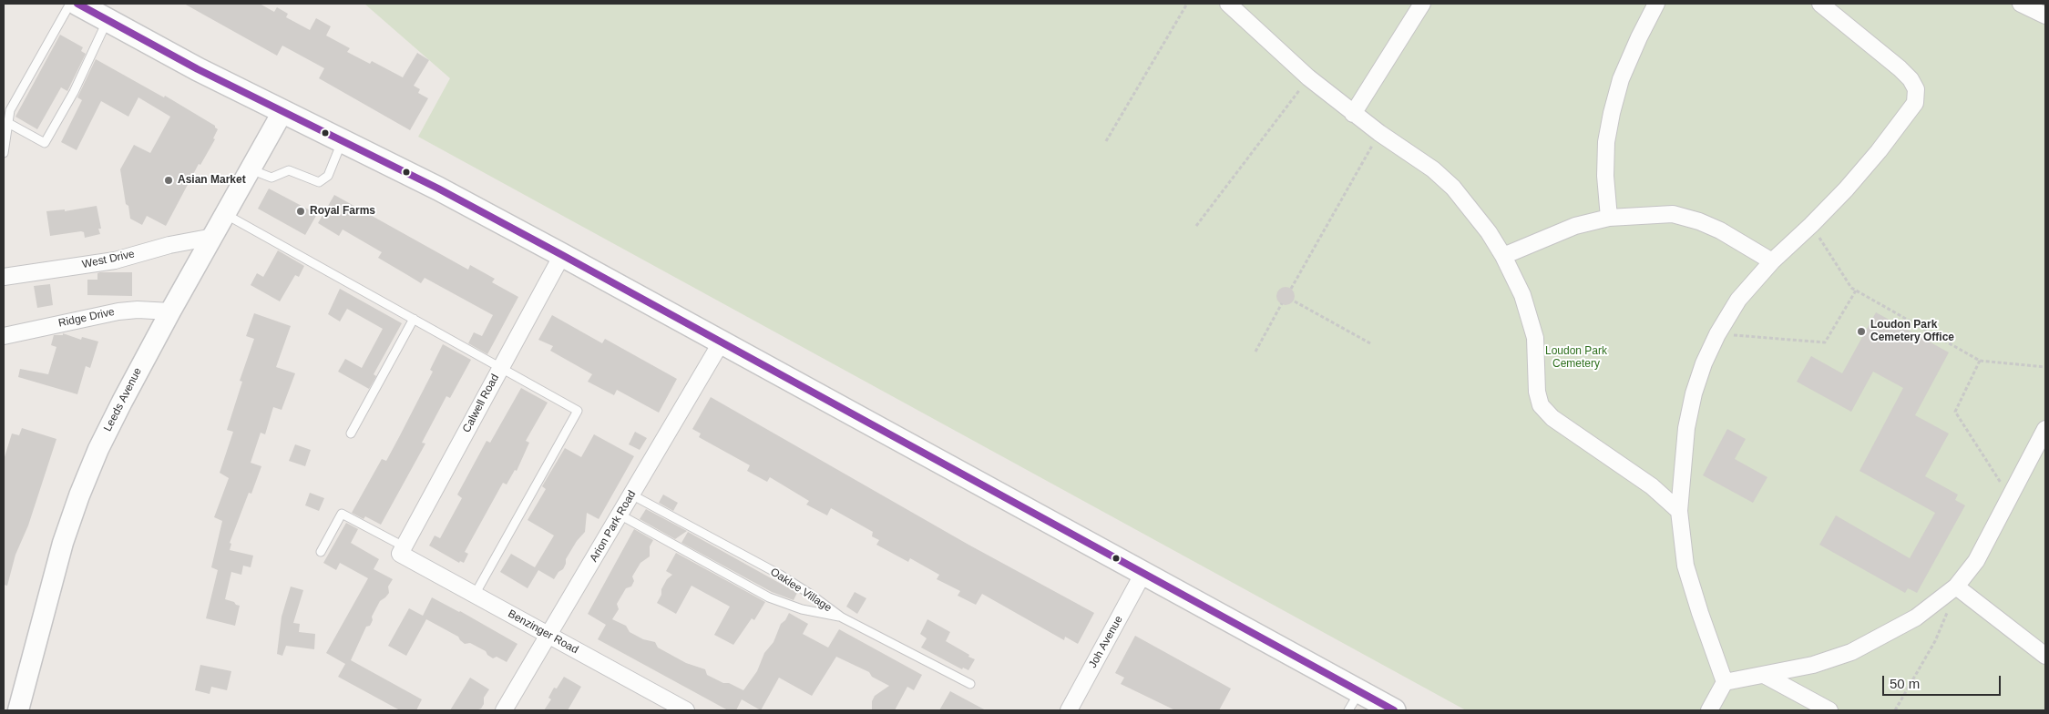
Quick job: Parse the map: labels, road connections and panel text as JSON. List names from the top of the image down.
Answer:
{
  "streets": {
    "street": [
      "West Drive",
      "Ridge Drive",
      "Leeds Avenue",
      "Calwell Road",
      "Arion Park Road",
      "Benzinger Road",
      "Joh Avenue"
    ],
    "lane": ["Oaklee Village"]
  },
  "crossings": [
    ["West Drive", "Leeds Avenue"],
    ["Ridge Drive", "Leeds Avenue"],
    ["Calwell Road", "Benzinger Road"],
    ["Arion Park Road", "Oaklee Village"],
    ["Arion Park Road", "Benzinger Road"]
  ],
  "parks": ["Loudon Park Cemetery"],
  "places": ["Asian Market", "Royal Farms", "Loudon Park Cemetery Office"],
  "scale_bar": "50 m"
}
